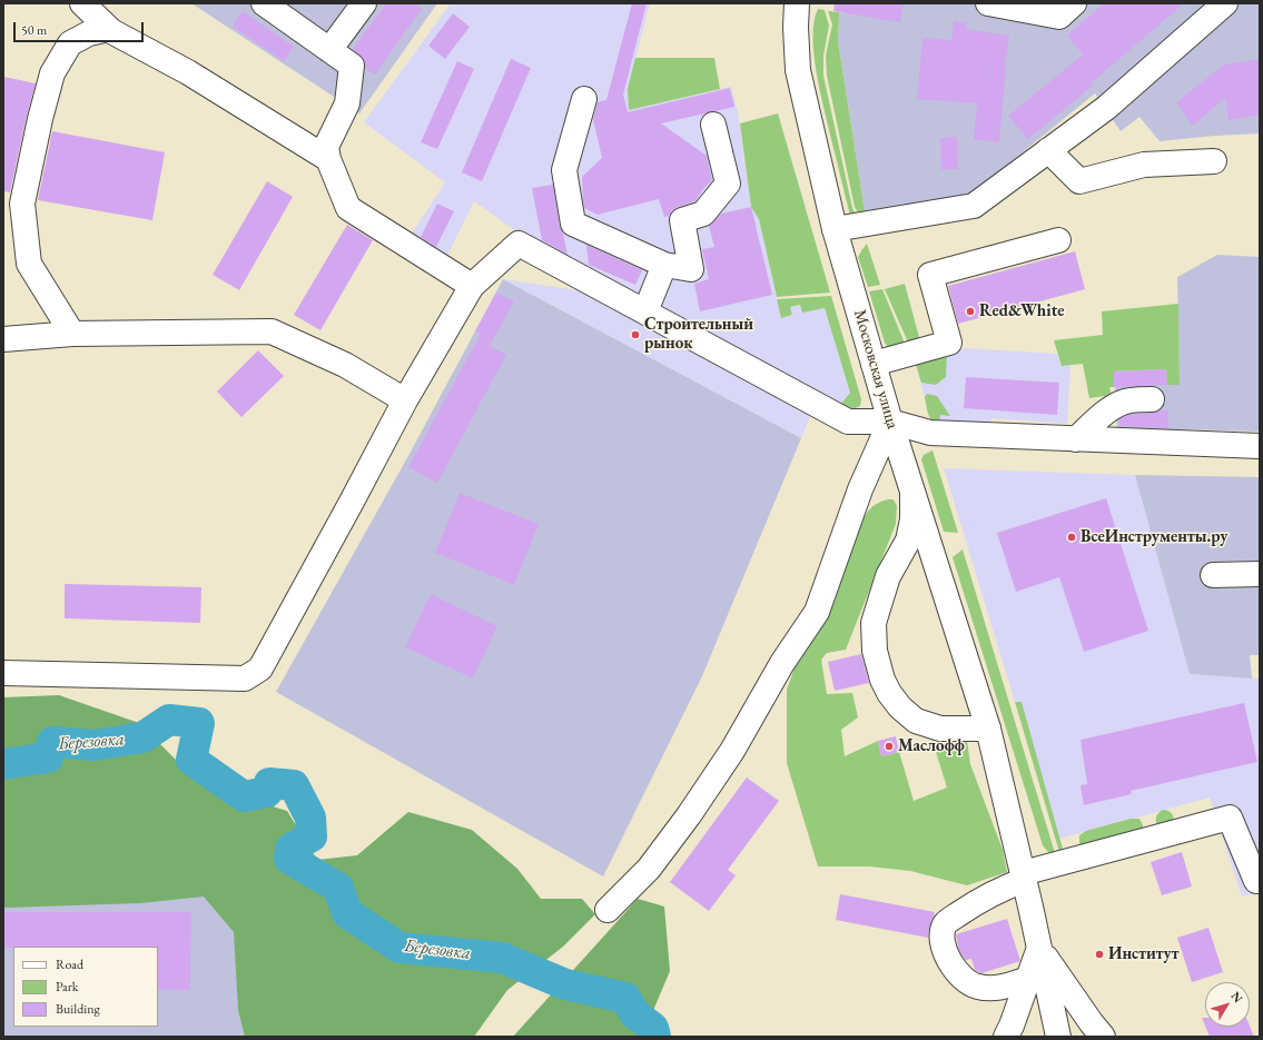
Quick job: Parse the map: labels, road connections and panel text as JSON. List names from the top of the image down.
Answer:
{
  "streets": {
    "street": ["Московская улица"]
  },
  "water": ["Березовка"],
  "places": [
    "Red&White",
    "Строительный рынок",
    "ВсеИнструменты.ру",
    "Маслофф",
    "Институт"
  ],
  "legend": ["Road", "Park", "Building"],
  "scale_bar": "50 m",
  "north": "top right"
}
